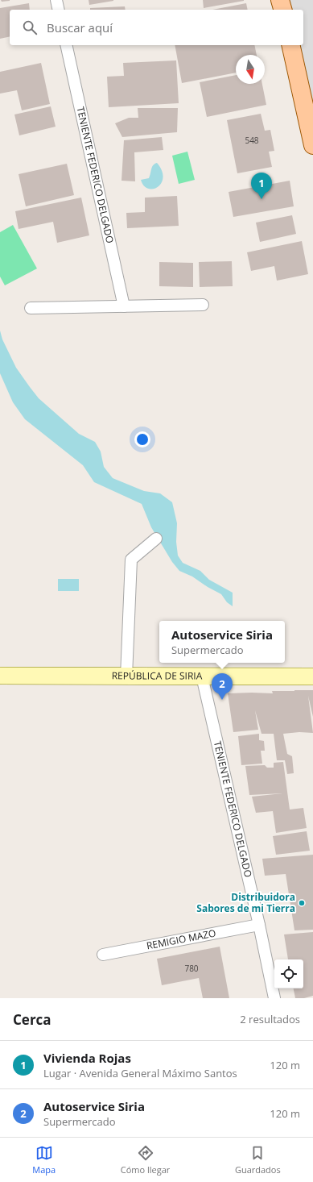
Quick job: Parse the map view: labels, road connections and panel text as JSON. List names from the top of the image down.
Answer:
{
  "streets": {
    "street": ["TENIENTE FEDERICO DELGADO", "REPÚBLICA DE SIRIA", "REMIGIO MAZO"]
  },
  "crossings": [
    ["TENIENTE FEDERICO DELGADO", "REPÚBLICA DE SIRIA"],
    ["TENIENTE FEDERICO DELGADO", "REMIGIO MAZO"]
  ],
  "places": ["Distribuidora Sabores de mi Tierra"],
  "house_numbers": ["548", "780"],
  "north": "bottom",
  "page": {
    "search": "Buscar aquí",
    "pins": ["1", "2"],
    "popup": ["Autoservice Siria", "Supermercado"],
    "heading": ["Cerca", "2 resultados"],
    "list": [
      {
        "mark": "1",
        "name": "Vivienda Rojas",
        "note": "Lugar · Avenida General Máximo Santos",
        "value": "120 m"
      },
      {
        "mark": "2",
        "name": "Autoservice Siria",
        "note": "Supermercado",
        "value": "120 m"
      }
    ],
    "nav": ["Mapa", "Cómo llegar", "Guardados"]
  }
}
